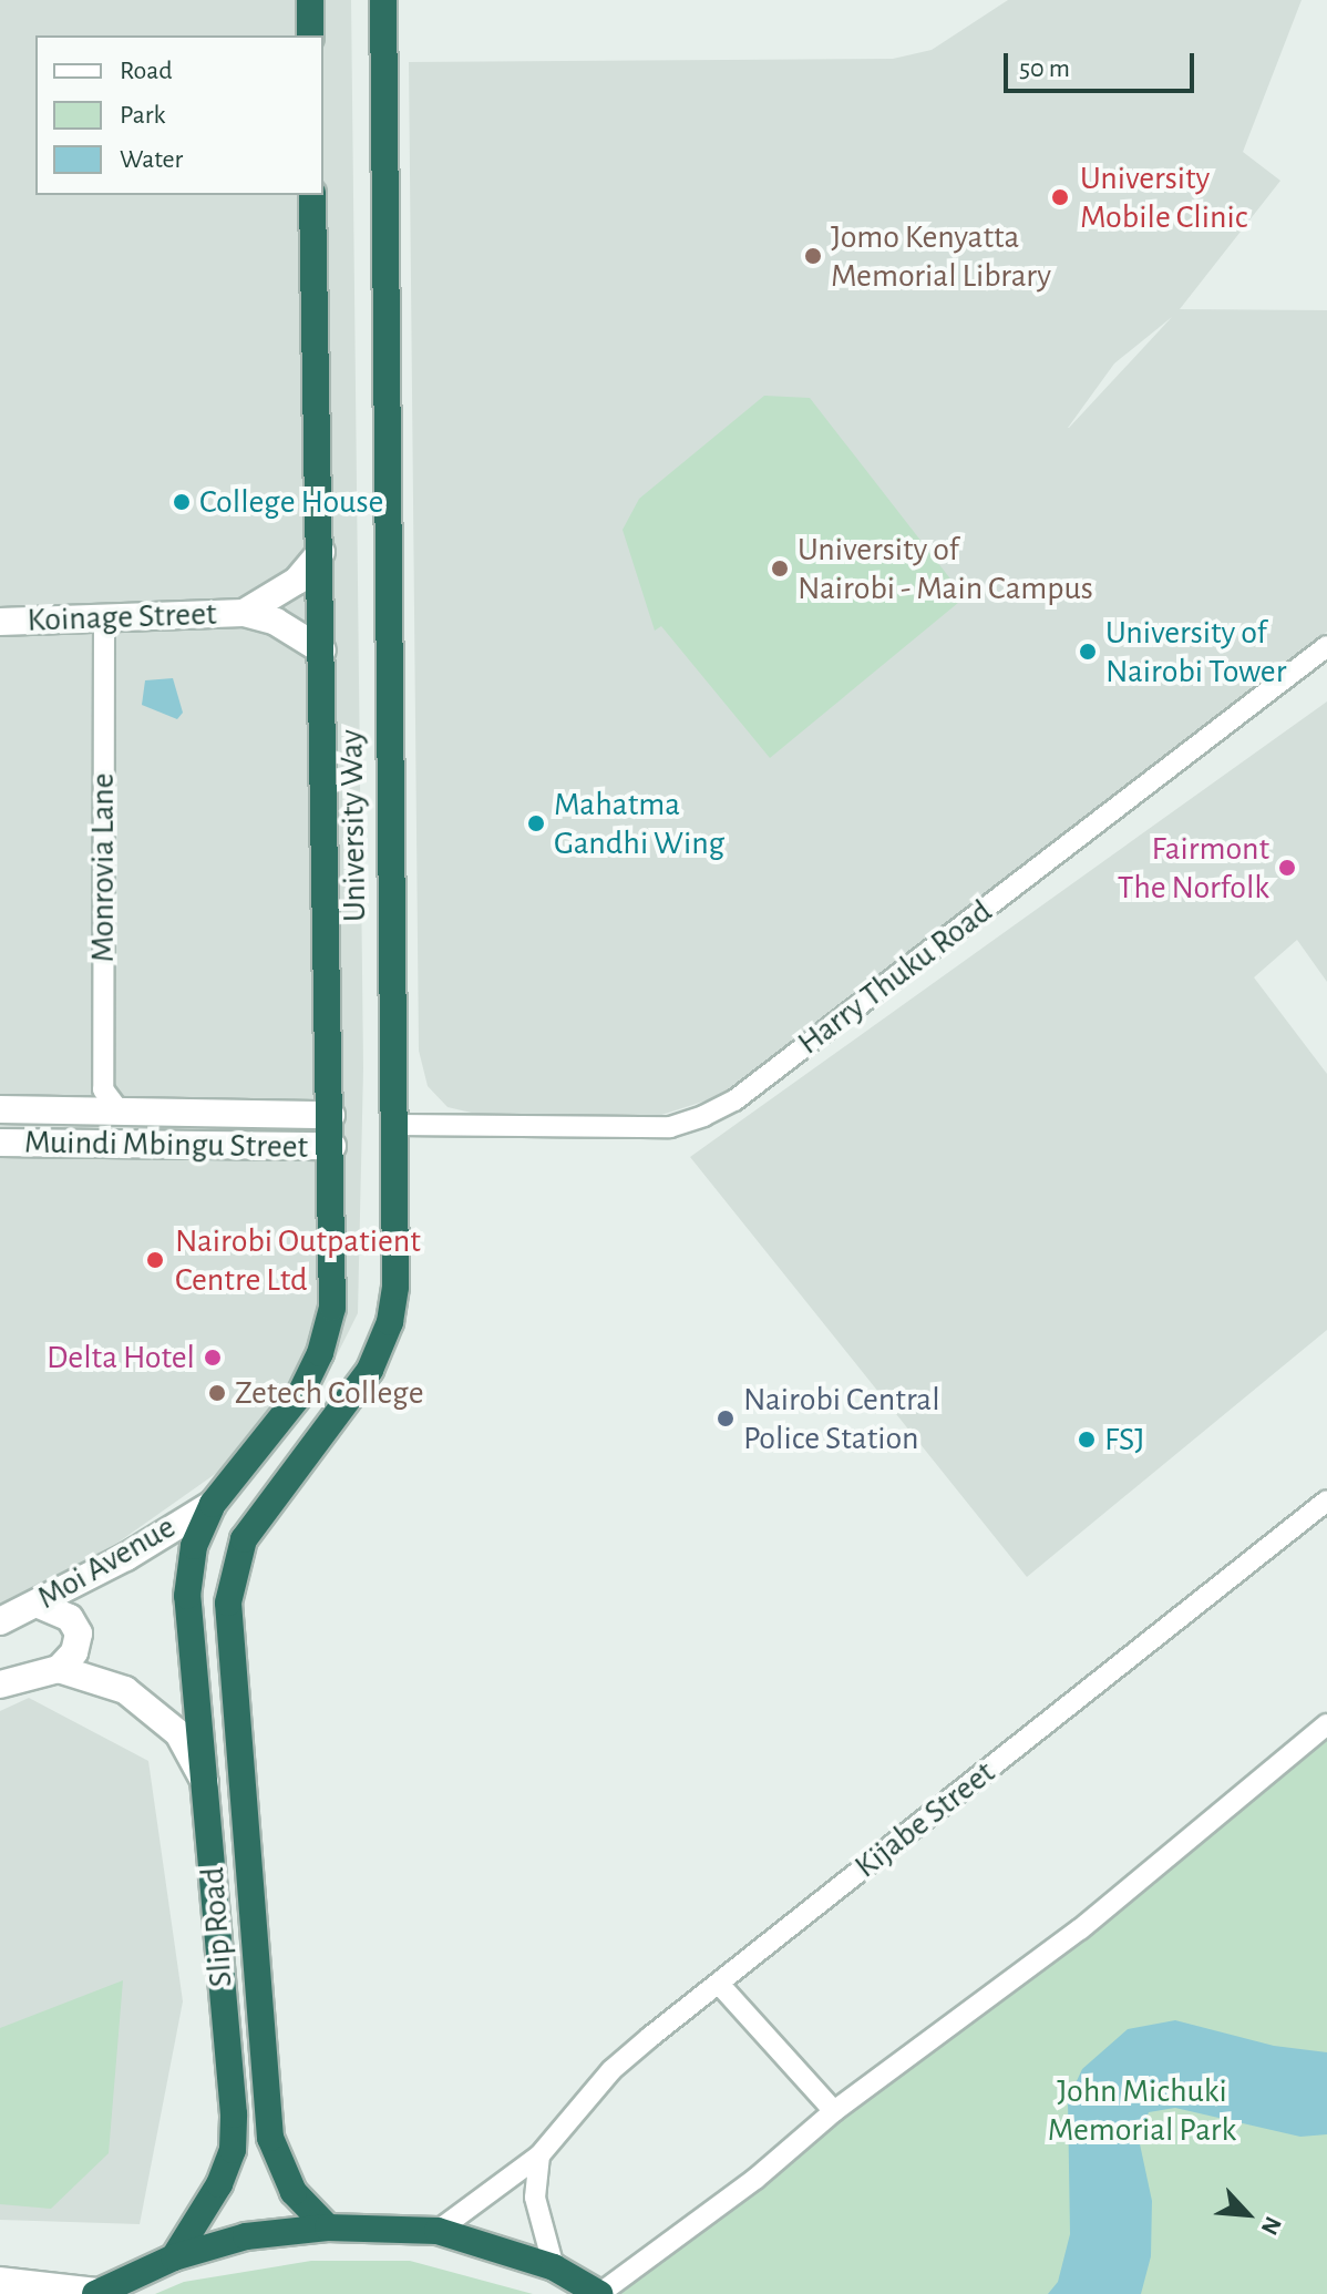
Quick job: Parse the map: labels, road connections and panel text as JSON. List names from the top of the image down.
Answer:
{
  "streets": {
    "highway": ["University Way", "Slip Road"],
    "street": [
      "Koinage Street",
      "Monrovia Lane",
      "Harry Thuku Road",
      "Muindi Mbingu Street",
      "Moi Avenue",
      "Kijabe Street"
    ]
  },
  "crossings": [
    ["Koinage Street", "University Way"],
    ["Koinage Street", "Monrovia Lane"],
    ["University Way", "Harry Thuku Road"],
    ["University Way", "Muindi Mbingu Street"],
    ["University Way", "Moi Avenue"],
    ["University Way", "Slip Road"],
    ["Monrovia Lane", "Muindi Mbingu Street"],
    ["Moi Avenue", "Slip Road"]
  ],
  "parks": ["John Michuki Memorial Park"],
  "places": [
    "University Mobile Clinic",
    "Jomo Kenyatta Memorial Library",
    "College House",
    "University of Nairobi - Main Campus",
    "University of Nairobi Tower",
    "Mahatma Gandhi Wing",
    "Fairmont The Norfolk",
    "Nairobi Outpatient Centre Ltd",
    "Delta Hotel",
    "Zetech College",
    "Nairobi Central Police Station",
    "FSJ"
  ],
  "legend": ["Road", "Park", "Water"],
  "scale_bar": "50 m",
  "north": "bottom right"
}
